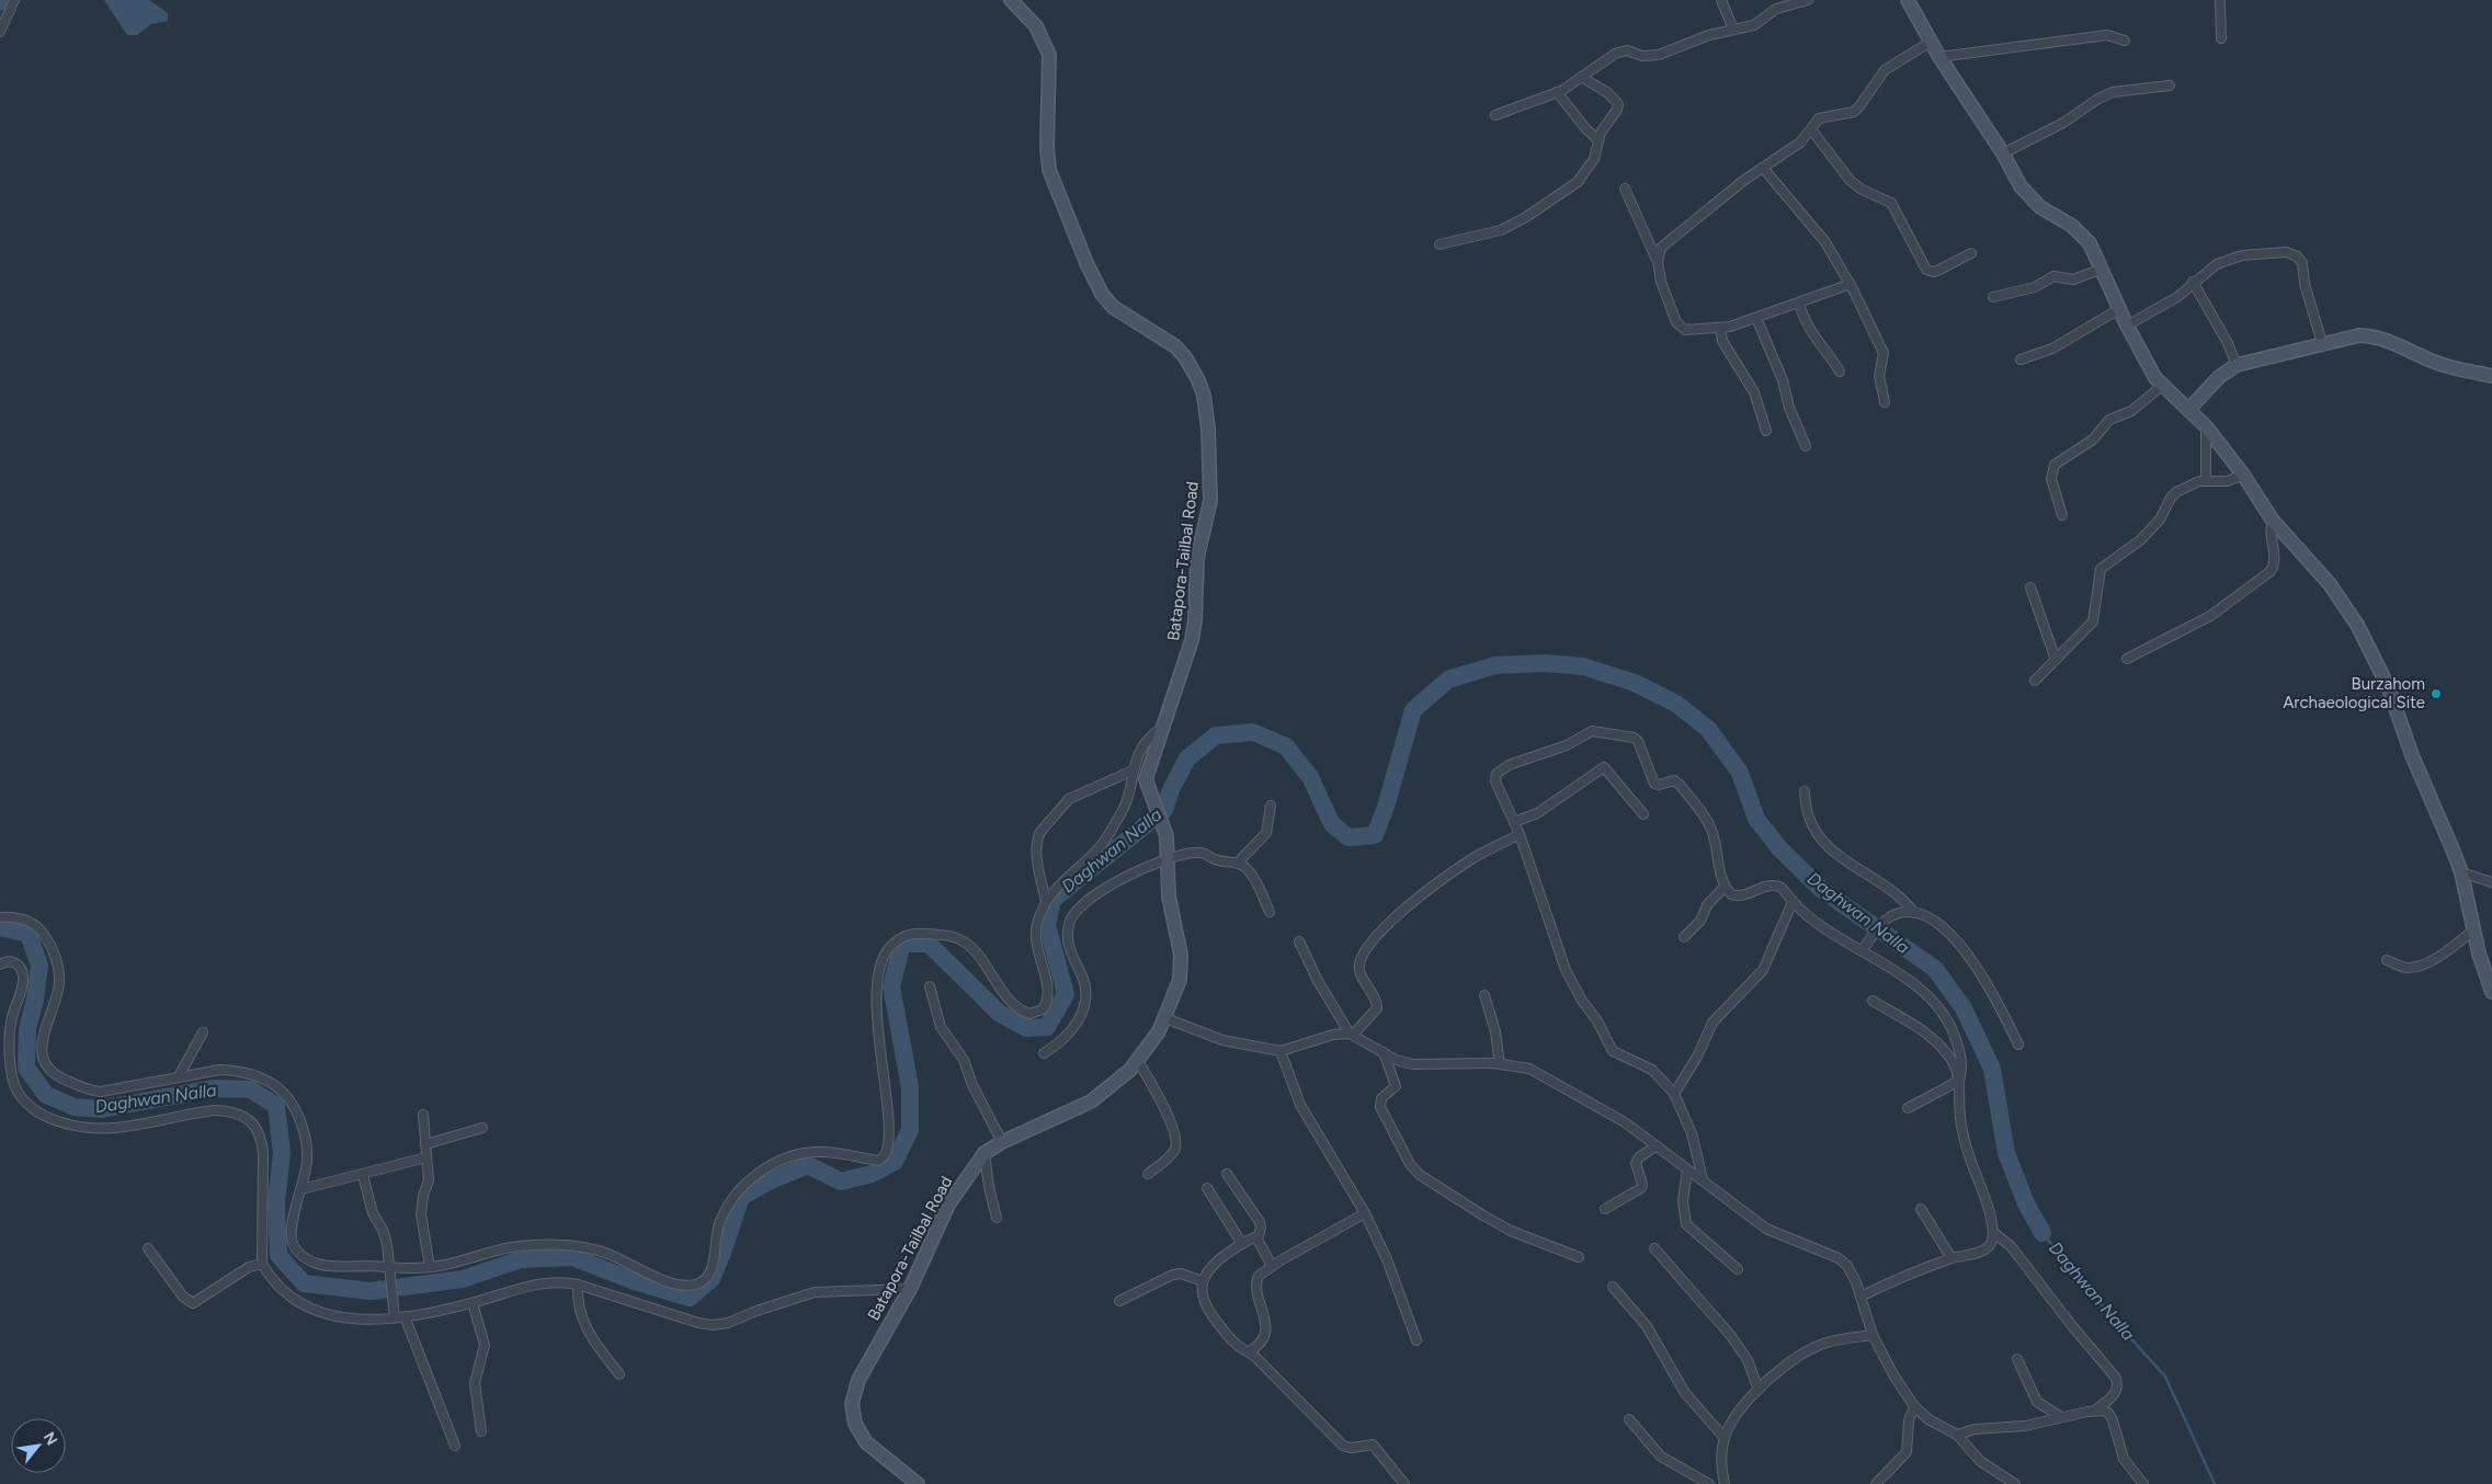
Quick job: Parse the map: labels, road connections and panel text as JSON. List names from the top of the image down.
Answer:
{
  "streets": {
    "main road": ["Batapora-Tailbal Road"]
  },
  "water": ["Daghwan Nalla"],
  "places": ["Burzahom Archaeological Site"],
  "north": "top right"
}
